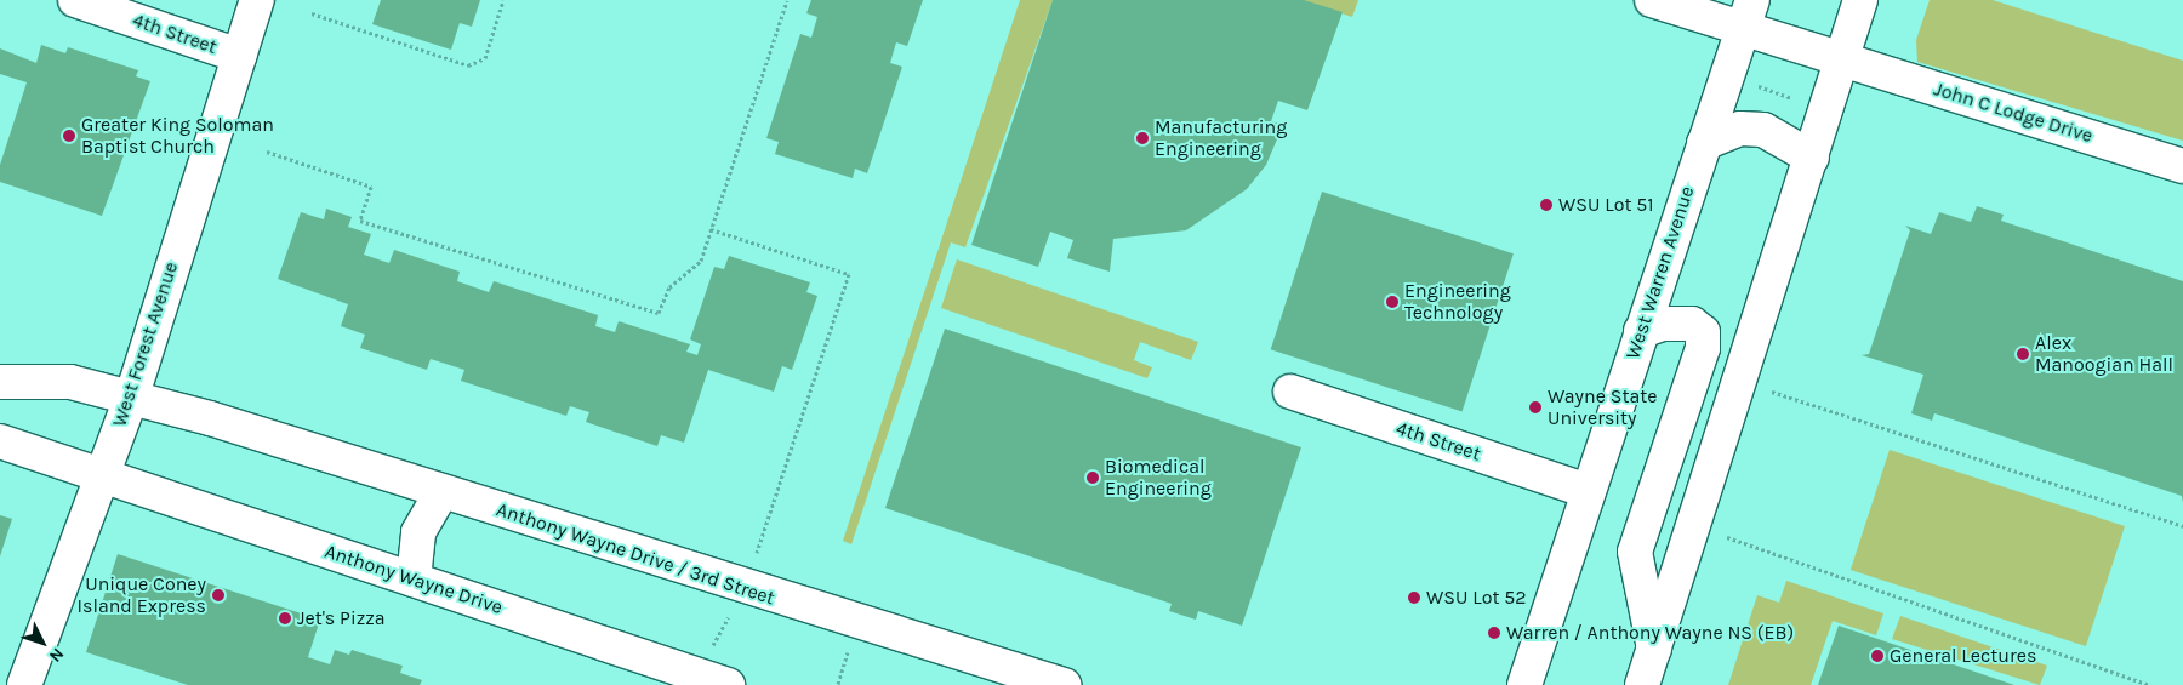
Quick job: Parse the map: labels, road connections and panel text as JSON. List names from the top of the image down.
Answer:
{
  "streets": {
    "street": [
      "4th Street",
      "John C Lodge Drive",
      "West Warren Avenue",
      "West Forest Avenue",
      "Anthony Wayne Drive / 3rd Street",
      "Anthony Wayne Drive"
    ]
  },
  "crossings": [
    ["4th Street", "West Warren Avenue"],
    ["4th Street", "West Forest Avenue"],
    ["John C Lodge Drive", "West Warren Avenue"],
    ["West Forest Avenue", "Anthony Wayne Drive / 3rd Street"],
    ["West Forest Avenue", "Anthony Wayne Drive"]
  ],
  "places": [
    "Greater King Soloman Baptist Church",
    "Manufacturing Engineering",
    "WSU Lot 51",
    "Engineering Technology",
    "Alex Manoogian Hall",
    "Wayne State University",
    "Biomedical Engineering",
    "Unique Coney Island Express",
    "WSU Lot 52",
    "Jet's Pizza",
    "Warren / Anthony Wayne NS (EB)",
    "General Lectures"
  ],
  "north": "bottom right"
}
